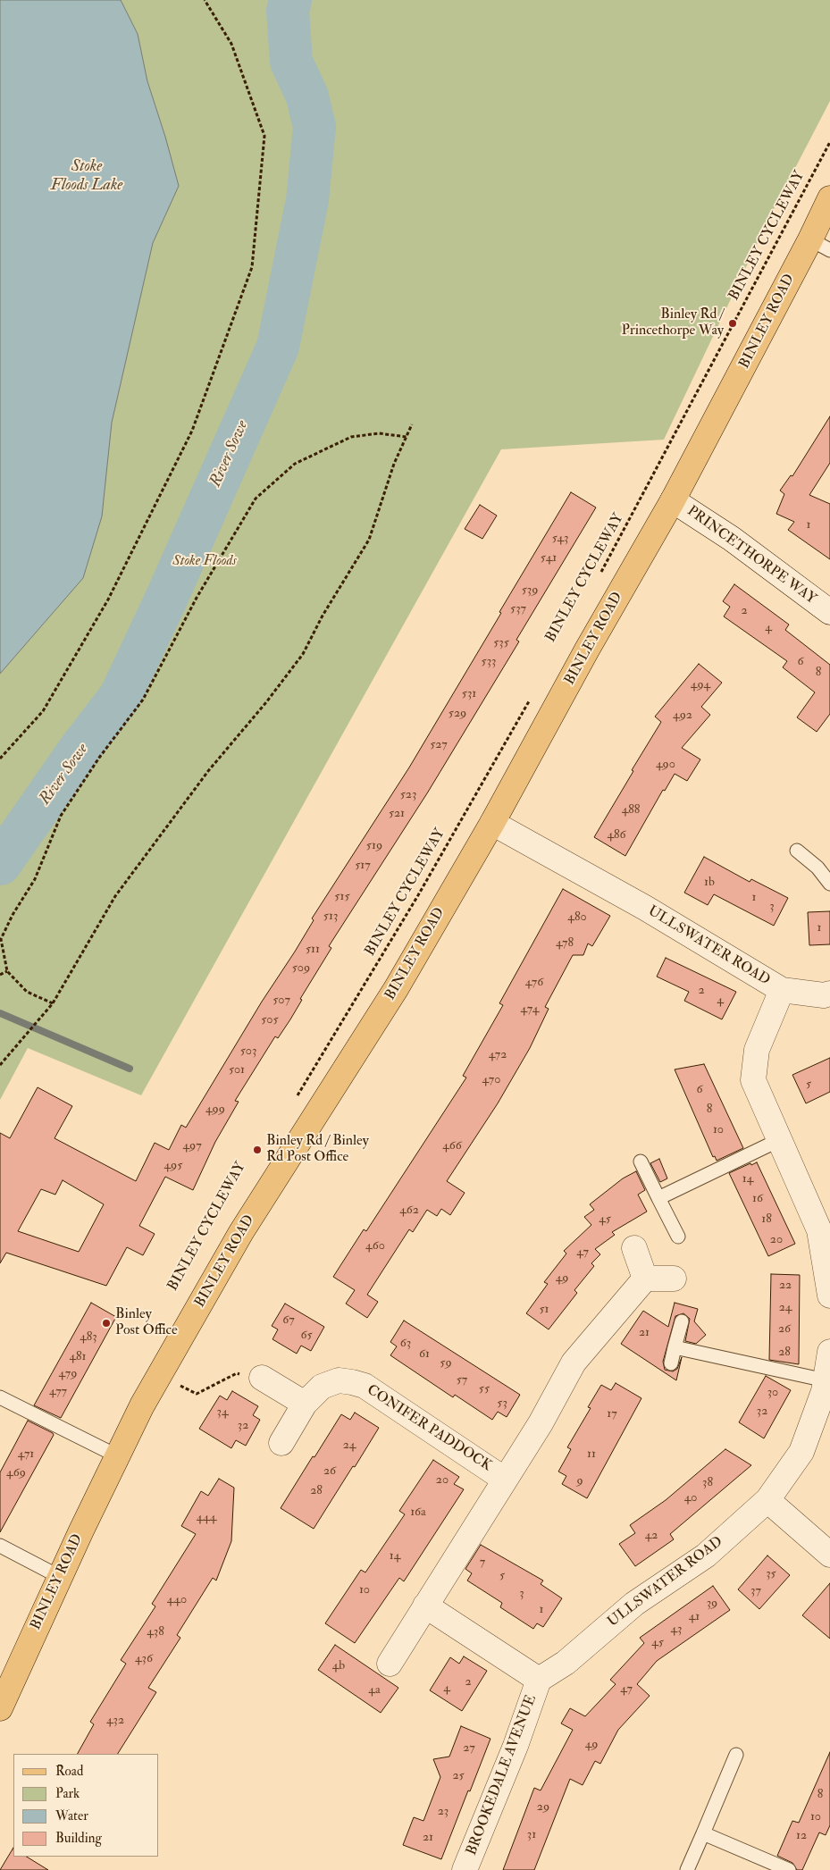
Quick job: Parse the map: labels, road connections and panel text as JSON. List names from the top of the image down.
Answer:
{
  "streets": {
    "main road": ["BINLEY ROAD"],
    "street": [
      "PRINCETHORPE WAY",
      "ULLSWATER ROAD",
      "CONIFER PADDOCK",
      "BROOKEDALE AVENUE"
    ],
    "path": ["BINLEY CYCLEWAY"]
  },
  "crossings": [
    ["BINLEY ROAD", "PRINCETHORPE WAY"],
    ["BINLEY ROAD", "ULLSWATER ROAD"],
    ["ULLSWATER ROAD", "BROOKEDALE AVENUE"]
  ],
  "water": ["Stoke Floods Lake", "River Sowe"],
  "parks": ["Stoke Floods"],
  "places": ["Binley Rd / Princethorpe Way", "Binley Rd / Binley Rd Post Office", "Binley Post Office"],
  "house_numbers": [
    "1",
    "543",
    "541",
    "539",
    "537",
    "2",
    "4",
    "535",
    "533",
    "6",
    "8",
    "494",
    "531",
    "529",
    "492",
    "527",
    "490",
    "523",
    "488",
    "521",
    "486",
    "519",
    "517",
    "1b",
    "515",
    "1",
    "3",
    "513",
    "480",
    "1",
    "478",
    "511",
    "509",
    "476",
    "2",
    "507",
    "4",
    "474",
    "505",
    "503",
    "472",
    "501",
    "470",
    "5",
    "6",
    "499",
    "8",
    "10",
    "497",
    "466",
    "495",
    "14",
    "16",
    "462",
    "45",
    "18",
    "20",
    "460",
    "47",
    "49",
    "22",
    "24",
    "51",
    "67",
    "26",
    "21",
    "65",
    "483",
    "63",
    "28",
    "61",
    "481",
    "59",
    "479",
    "57",
    "55",
    "477",
    "30",
    "53",
    "32",
    "34",
    "17",
    "32",
    "24",
    "471",
    "11",
    "26",
    "469",
    "20",
    "9",
    "38",
    "28",
    "40",
    "16a",
    "444",
    "42",
    "14",
    "7",
    "35",
    "5",
    "10",
    "37",
    "3",
    "440",
    "39",
    "1",
    "41",
    "43",
    "438",
    "45",
    "436",
    "4b",
    "2",
    "4",
    "47",
    "4a",
    "432",
    "49",
    "27",
    "25",
    "8",
    "29",
    "23",
    "10",
    "31",
    "12",
    "21"
  ],
  "legend": [
    "Road",
    "Park",
    "Water",
    "Building"
  ]
}
